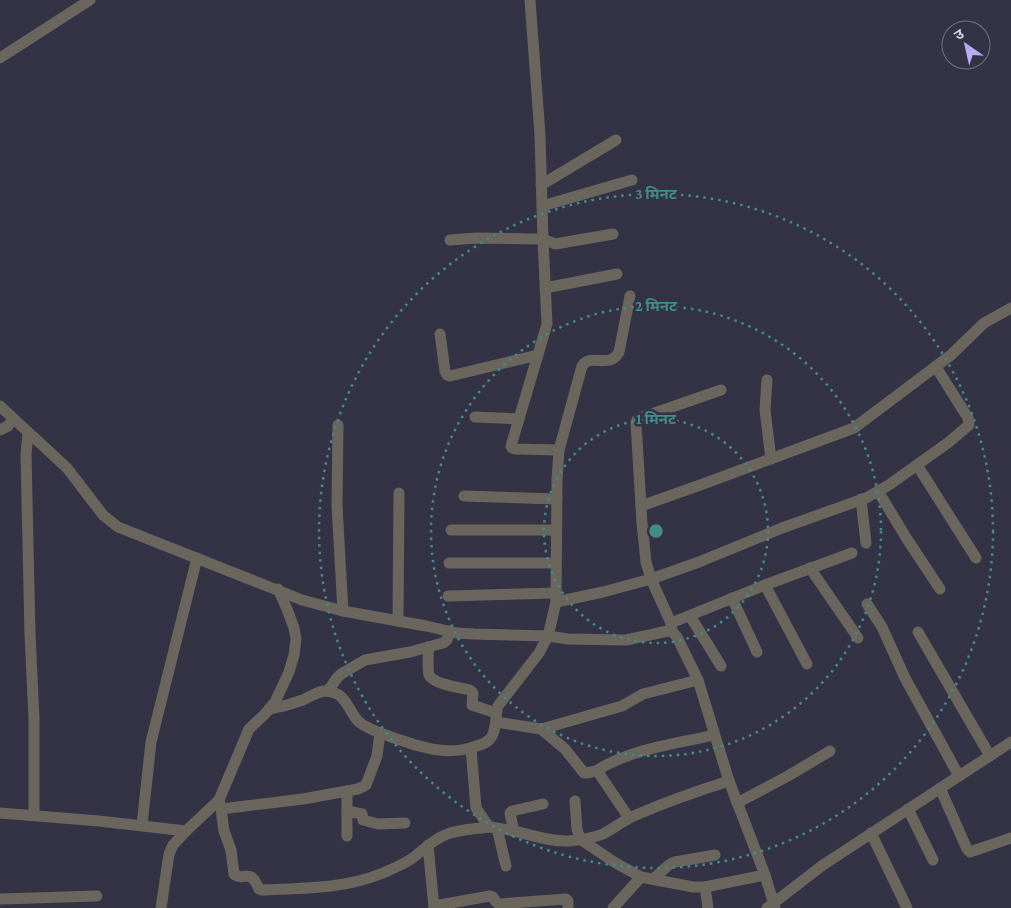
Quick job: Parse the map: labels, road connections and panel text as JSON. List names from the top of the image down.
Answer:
{
  "north": "top left",
  "rings": ["3 मिनट", "2 मिनट", "1 मिनट"]
}
